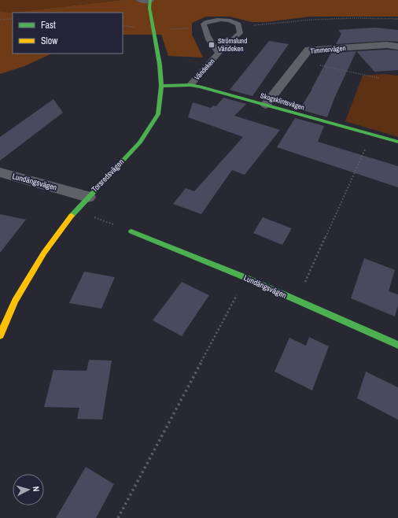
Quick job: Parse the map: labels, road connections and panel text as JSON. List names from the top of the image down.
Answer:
{
  "streets": {
    "street": [
      "Timmervägen",
      "Skogsklintsvägen",
      "Torsredsvägen",
      "Lundängsvägen"
    ],
    "lane": ["Vändeken"]
  },
  "crossings": [
    ["Timmervägen", "Skogsklintsvägen"],
    ["Vändeken", "Skogsklintsvägen"],
    ["Skogsklintsvägen", "Torsredsvägen"],
    ["Torsredsvägen", "Lundängsvägen"]
  ],
  "places": {
    "transit": ["Strömslund Vändeken"]
  },
  "legend": ["Fast", "Slow"],
  "north": "right"
}
